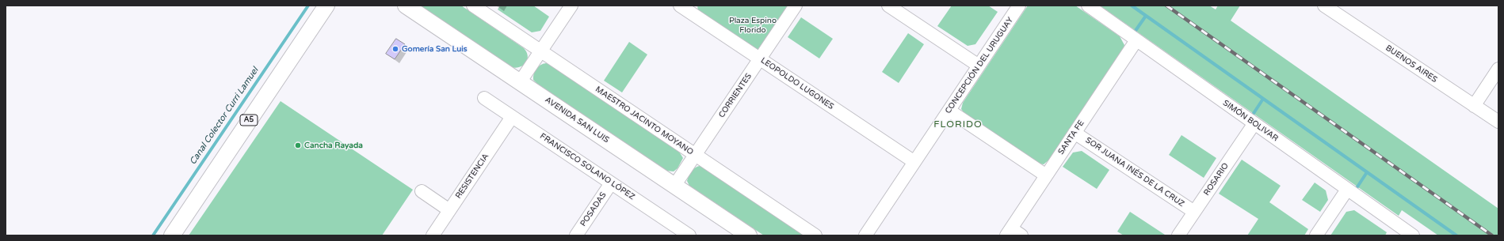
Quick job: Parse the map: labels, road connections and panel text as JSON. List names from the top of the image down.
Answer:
{
  "streets": {
    "main road": ["A5", "AVENIDA SAN LUIS"],
    "street": [
      "BUENOS AIRES",
      "CONCEPCIÓN DEL URUGUAY",
      "LEOPOLDO LUGONES",
      "CORRIENTES",
      "MAESTRO JACINTO MOYANO",
      "SIMÓN BOLIVAR",
      "SANTA FE",
      "FRANCISCO SOLANO LÓPEZ",
      "SOR JUANA INÉS DE LA CRUZ",
      "RESISTENCIA",
      "ROSARIO",
      "POSADAS"
    ]
  },
  "crossings": [
    ["CONCEPCIÓN DEL URUGUAY", "LEOPOLDO LUGONES"],
    ["LEOPOLDO LUGONES", "CORRIENTES"],
    ["CORRIENTES", "AVENIDA SAN LUIS"],
    ["CORRIENTES", "MAESTRO JACINTO MOYANO"],
    ["SIMÓN BOLIVAR", "SANTA FE"],
    ["SIMÓN BOLIVAR", "ROSARIO"],
    ["SANTA FE", "SOR JUANA INÉS DE LA CRUZ"],
    ["FRANCISCO SOLANO LÓPEZ", "RESISTENCIA"],
    ["FRANCISCO SOLANO LÓPEZ", "POSADAS"],
    ["SOR JUANA INÉS DE LA CRUZ", "ROSARIO"]
  ],
  "districts": ["FLORIDO"],
  "water": ["Canal Colector Curri Lamuel"],
  "parks": ["Plaza Espino Florido"],
  "places": ["Gomería San Luis", "Cancha Rayada"]
}
